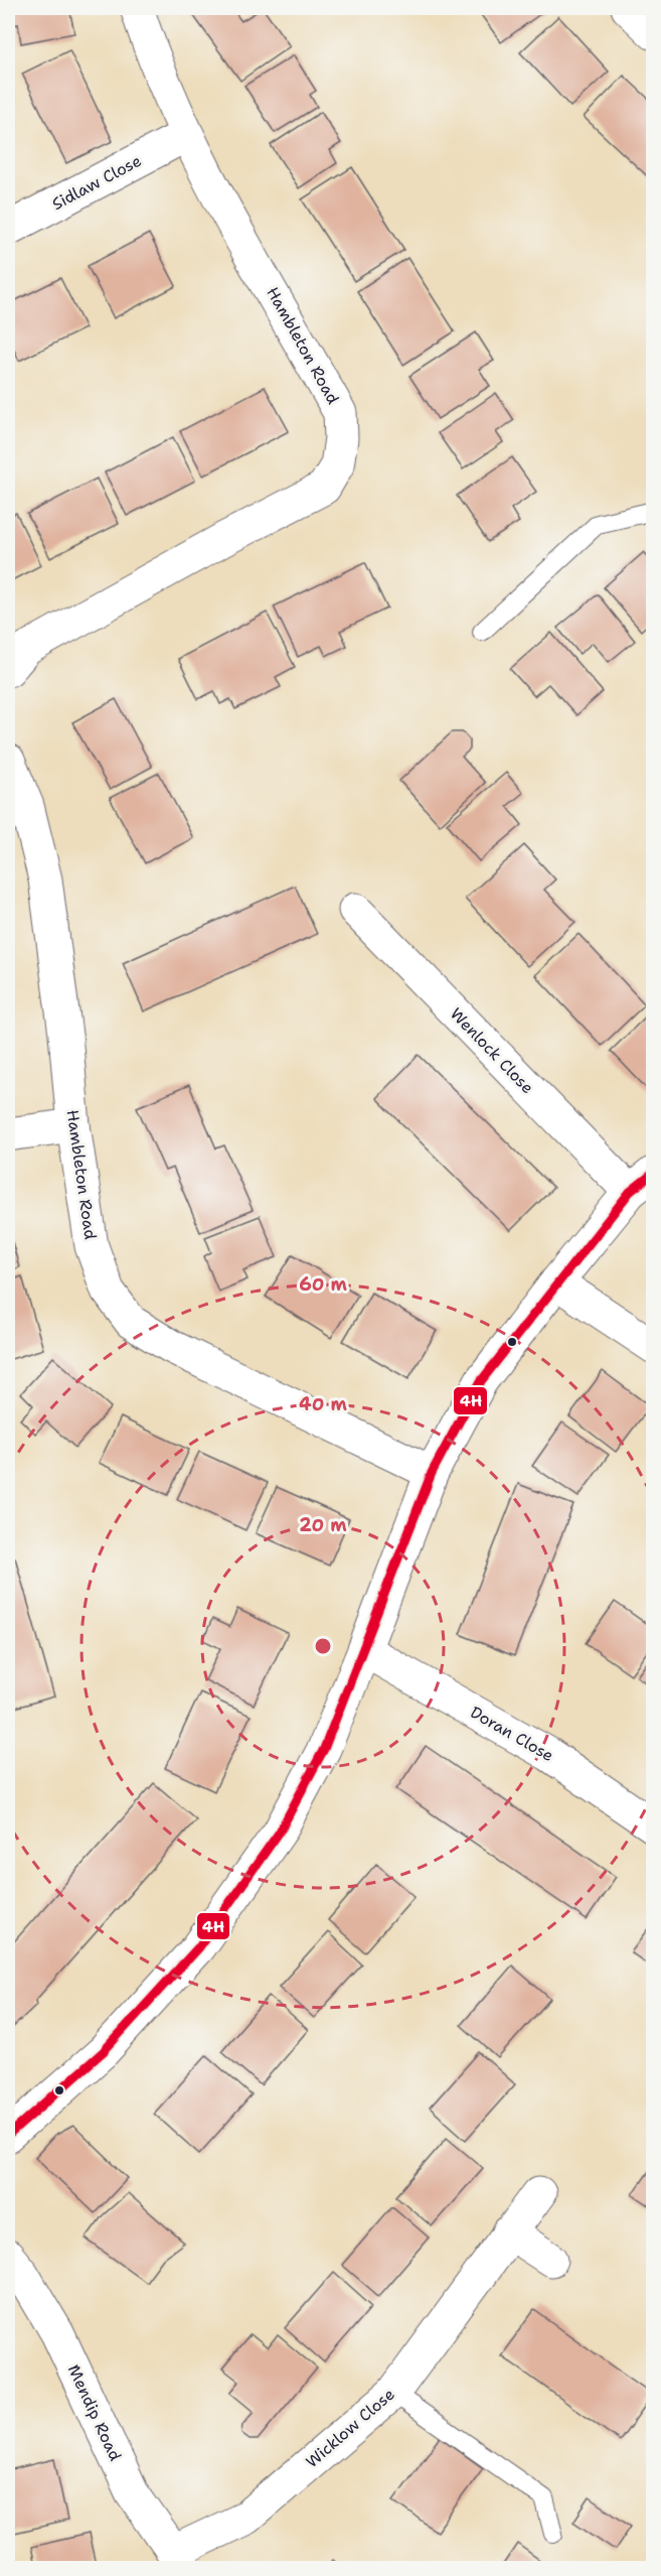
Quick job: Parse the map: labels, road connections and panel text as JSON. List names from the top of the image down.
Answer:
{
  "streets": {
    "street": [
      "Sidlaw Close",
      "Hambleton Road",
      "Wenlock Close",
      "Doran Close",
      "Mendip Road",
      "Wicklow Close"
    ]
  },
  "crossings": [
    ["Sidlaw Close", "Hambleton Road"],
    ["Mendip Road", "Wicklow Close"]
  ],
  "lines": ["transit line 4H"],
  "rings": ["60 m", "40 m", "20 m"]
}
